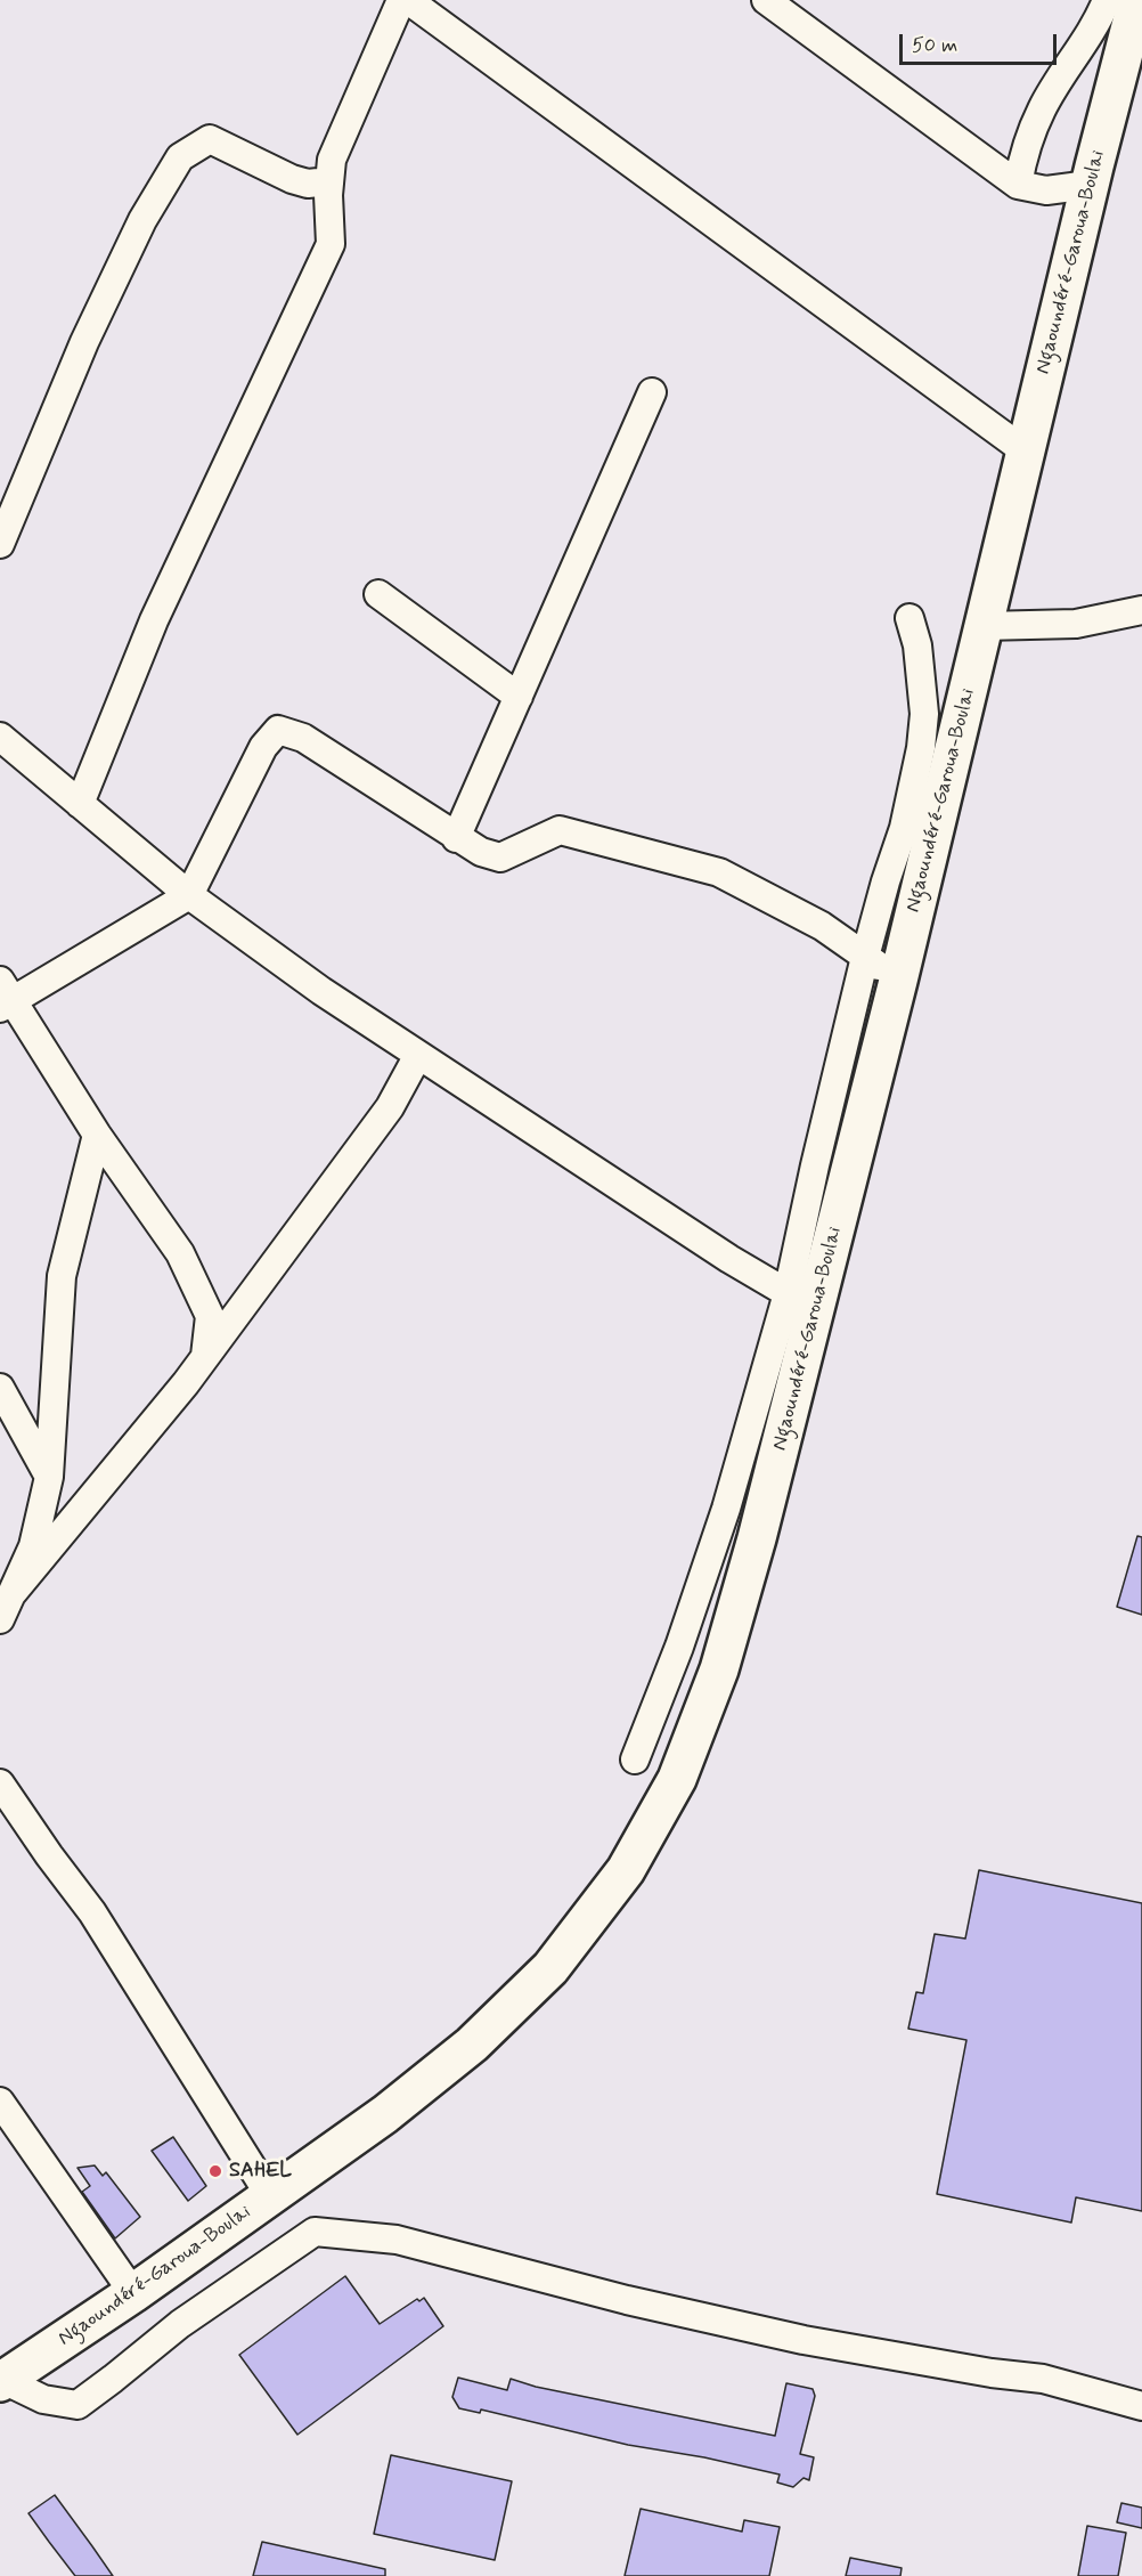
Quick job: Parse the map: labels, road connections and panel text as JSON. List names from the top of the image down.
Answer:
{
  "streets": {
    "highway": ["Ngaoundéré-Garoua-Boulai"]
  },
  "places": ["SAHEL"],
  "scale_bar": "50 m"
}
